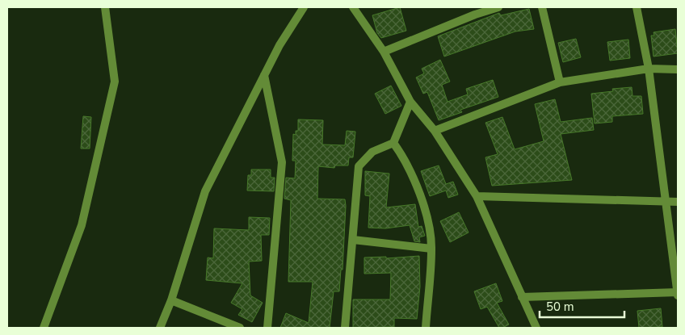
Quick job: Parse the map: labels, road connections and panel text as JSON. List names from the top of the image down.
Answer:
{
  "scale_bar": "50 m"
}
